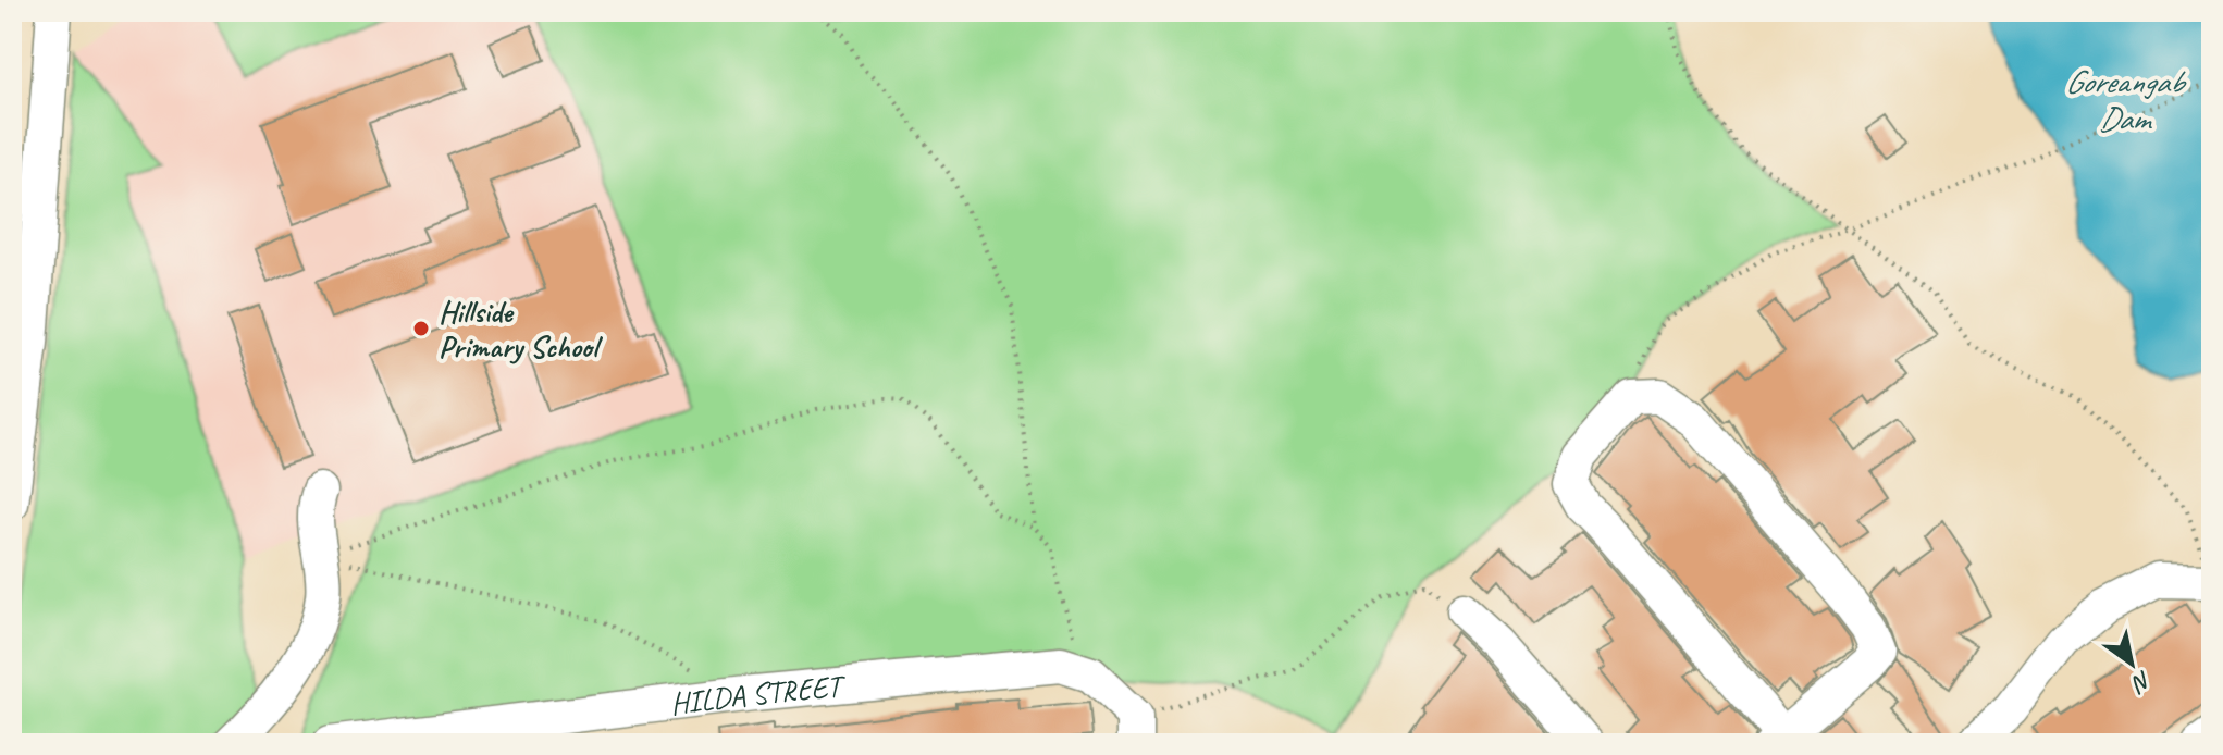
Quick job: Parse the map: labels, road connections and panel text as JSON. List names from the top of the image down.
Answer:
{
  "streets": {
    "street": ["HILDA STREET"]
  },
  "water": ["Goreangab Dam"],
  "places": ["Hillside Primary School"],
  "north": "bottom right"
}
